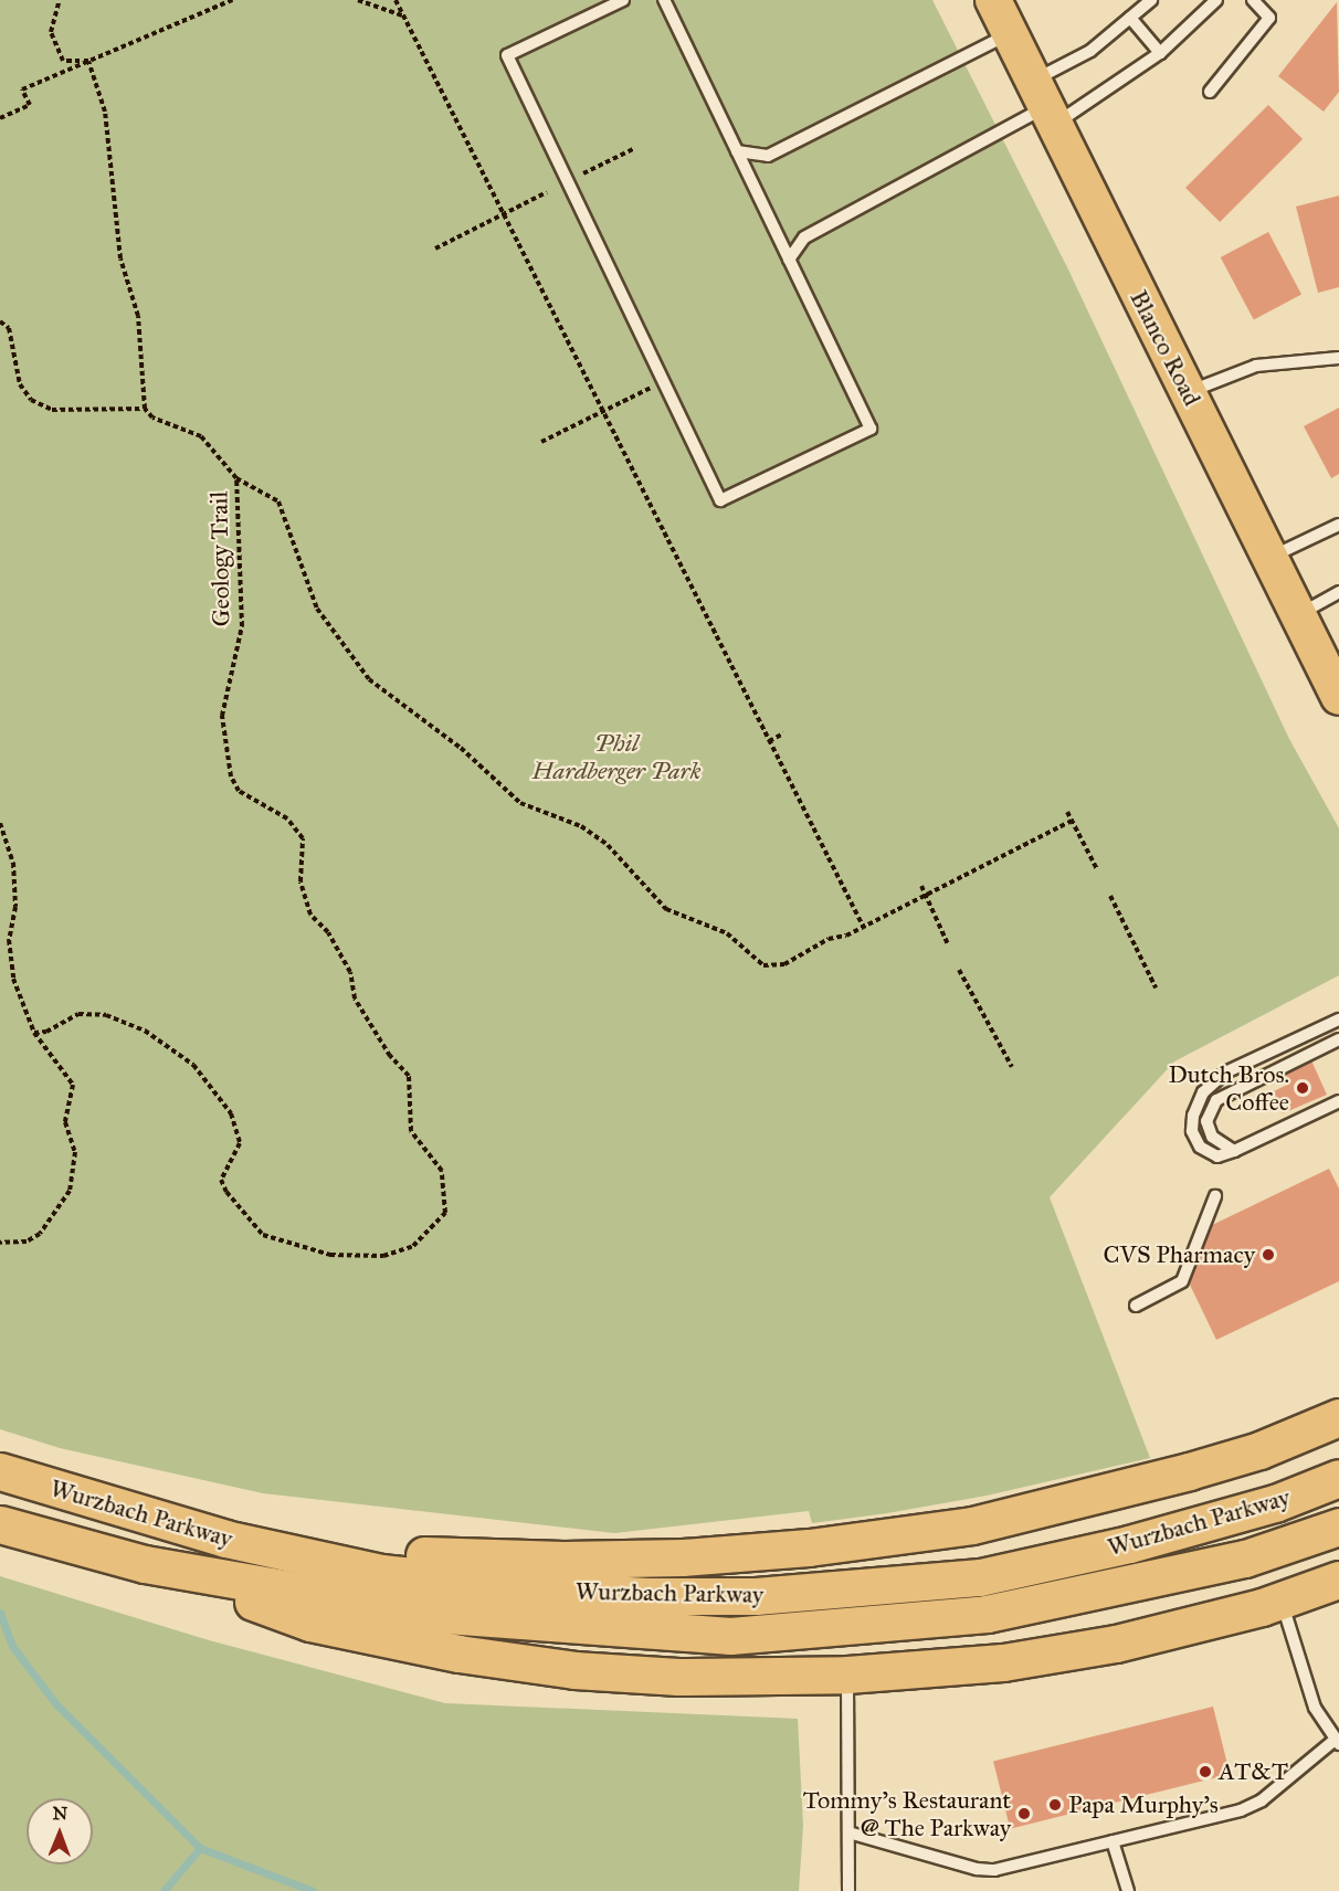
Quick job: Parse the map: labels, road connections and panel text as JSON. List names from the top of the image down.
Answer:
{
  "streets": {
    "highway": ["Wurzbach Parkway"],
    "main road": ["Blanco Road"],
    "path": ["Geology Trail"]
  },
  "parks": ["Phil Hardberger Park"],
  "places": [
    "Dutch Bros. Coffee",
    "CVS Pharmacy",
    "AT&T",
    "Papa Murphy's",
    "Tommy's Restaurant @ The Parkway"
  ],
  "north": "top"
}
